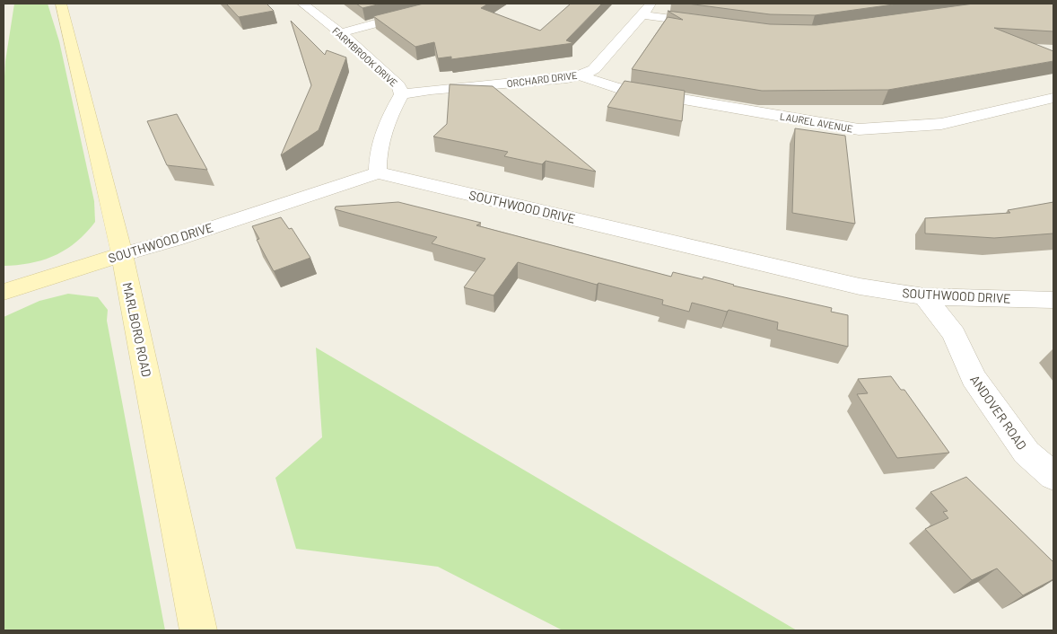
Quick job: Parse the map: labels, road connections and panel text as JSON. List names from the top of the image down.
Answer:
{
  "streets": {
    "street": [
      "FARMBROOK DRIVE",
      "ORCHARD DRIVE",
      "LAUREL AVENUE",
      "SOUTHWOOD DRIVE",
      "MARLBORO ROAD",
      "ANDOVER ROAD"
    ]
  },
  "crossings": [
    ["FARMBROOK DRIVE", "ORCHARD DRIVE"],
    ["FARMBROOK DRIVE", "SOUTHWOOD DRIVE"],
    ["ORCHARD DRIVE", "LAUREL AVENUE"],
    ["SOUTHWOOD DRIVE", "MARLBORO ROAD"],
    ["SOUTHWOOD DRIVE", "ANDOVER ROAD"]
  ]
}
